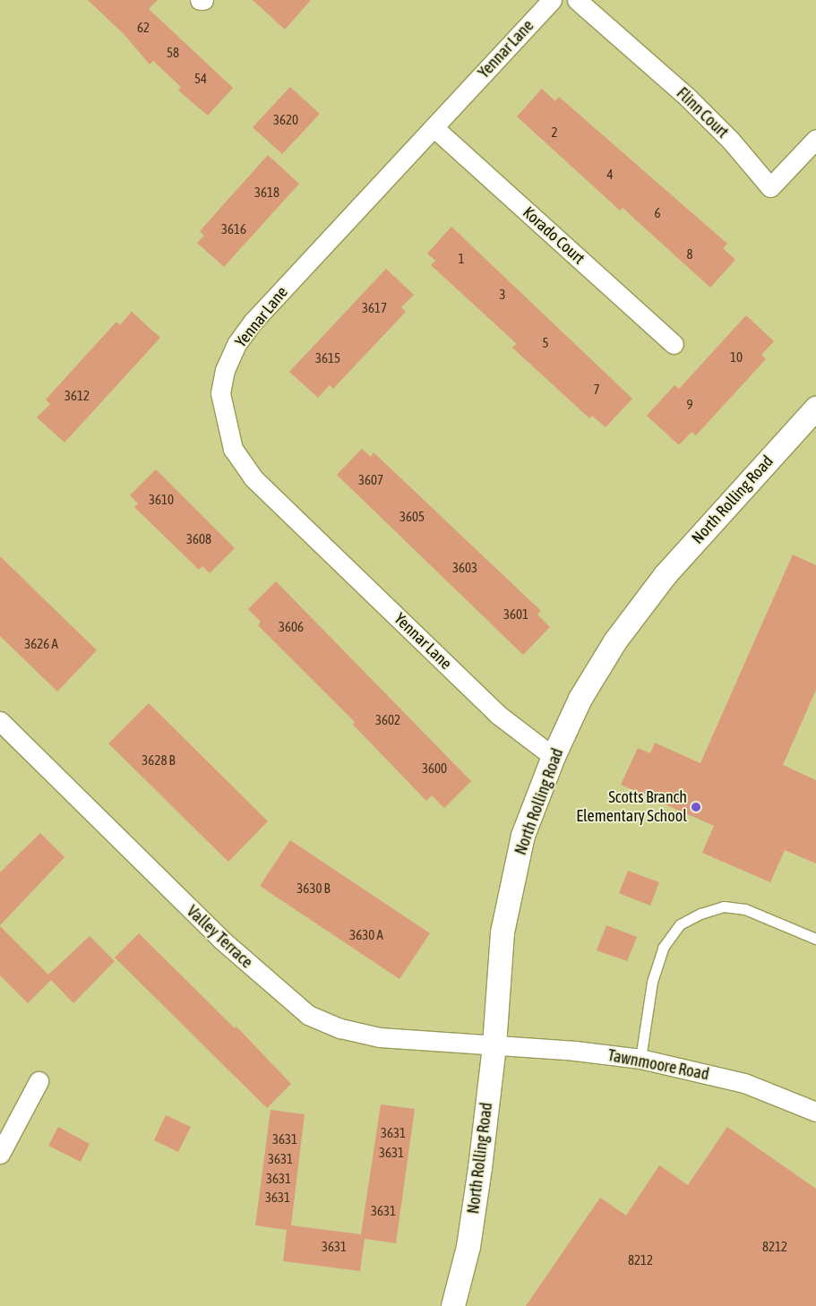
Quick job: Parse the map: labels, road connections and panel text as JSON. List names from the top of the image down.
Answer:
{
  "streets": {
    "street": [
      "Yennar Lane",
      "Flinn Court",
      "Korado Court",
      "North Rolling Road",
      "Valley Terrace",
      "Tawnmoore Road"
    ]
  },
  "crossings": [
    ["Yennar Lane", "Korado Court"],
    ["Yennar Lane", "North Rolling Road"],
    ["North Rolling Road", "Valley Terrace"],
    ["North Rolling Road", "Tawnmoore Road"],
    ["Valley Terrace", "Tawnmoore Road"]
  ],
  "places": ["Scotts Branch Elementary School"],
  "house_numbers": [
    "62",
    "58",
    "54",
    "3620",
    "2",
    "4",
    "3618",
    "6",
    "3616",
    "8",
    "1",
    "3",
    "3617",
    "5",
    "10",
    "3615",
    "7",
    "3612",
    "9",
    "3607",
    "3610",
    "3605",
    "3608",
    "3603",
    "3601",
    "3606",
    "3626 A",
    "3602",
    "3628 B",
    "3600",
    "3630 B",
    "3630 A",
    "3631",
    "3631",
    "3631",
    "3631",
    "3631",
    "3631",
    "3631",
    "3631",
    "8212",
    "8212"
  ]
}
